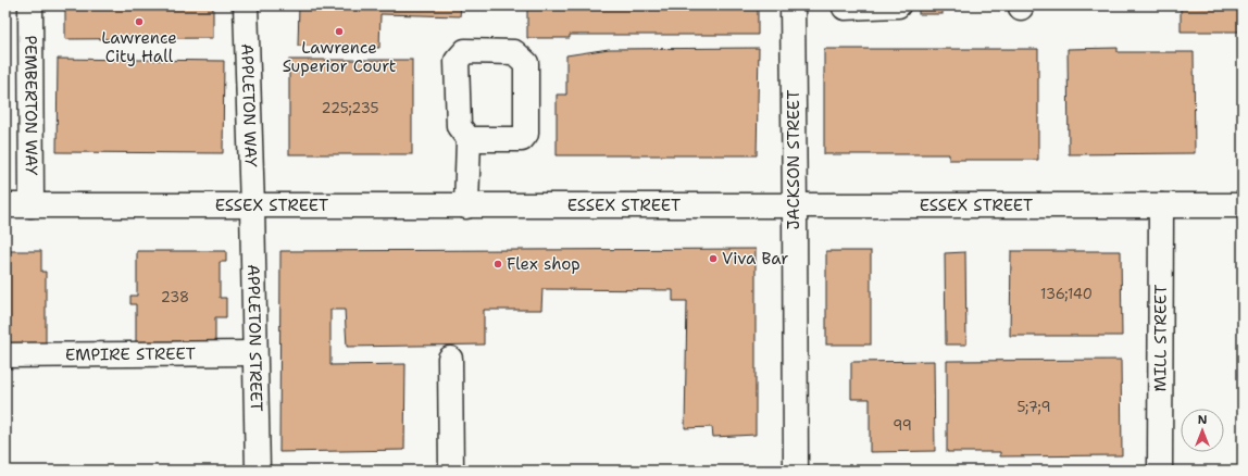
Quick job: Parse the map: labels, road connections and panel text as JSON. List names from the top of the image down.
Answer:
{
  "streets": {
    "main road": [
      "PEMBERTON WAY",
      "APPLETON WAY",
      "JACKSON STREET",
      "ESSEX STREET",
      "APPLETON STREET",
      "MILL STREET",
      "EMPIRE STREET"
    ]
  },
  "crossings": [
    ["PEMBERTON WAY", "ESSEX STREET"],
    ["APPLETON WAY", "ESSEX STREET"],
    ["APPLETON WAY", "APPLETON STREET"],
    ["JACKSON STREET", "ESSEX STREET"],
    ["ESSEX STREET", "APPLETON STREET"],
    ["ESSEX STREET", "MILL STREET"],
    ["APPLETON STREET", "EMPIRE STREET"]
  ],
  "places": [
    "Lawrence City Hall",
    "Lawrence Superior Court",
    "Viva Bar",
    "Flex shop"
  ],
  "house_numbers": [
    "225;235",
    "136;140",
    "238",
    "5;7;9",
    "99"
  ],
  "north": "top"
}
